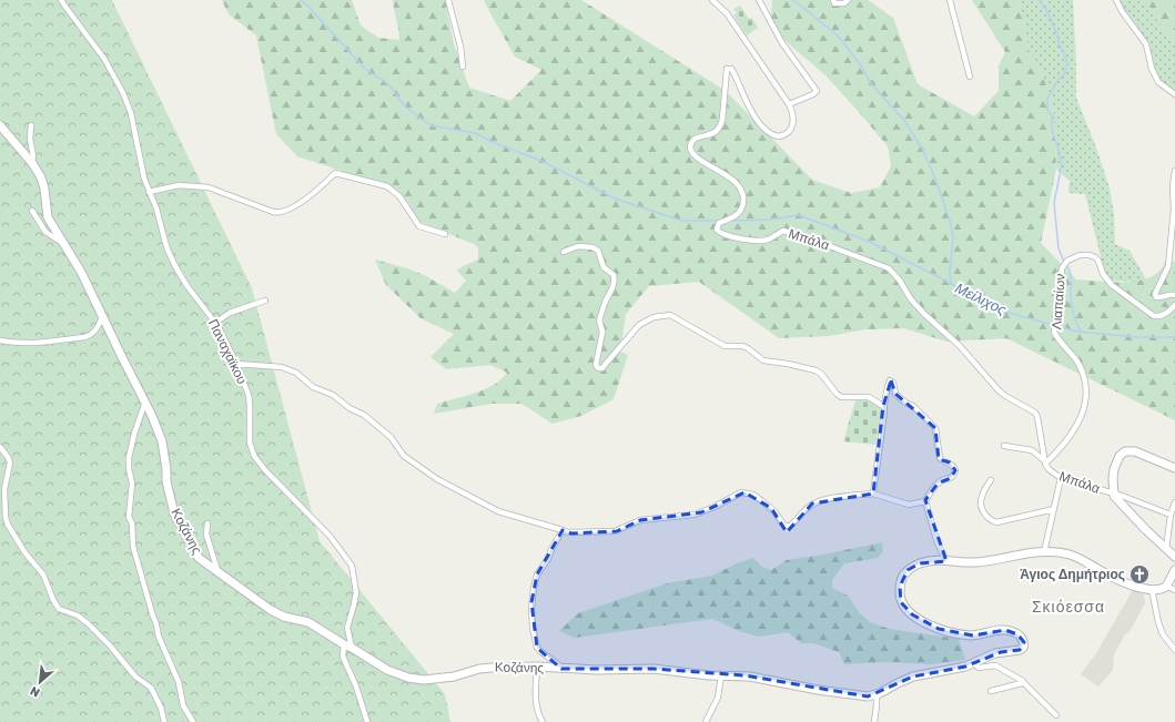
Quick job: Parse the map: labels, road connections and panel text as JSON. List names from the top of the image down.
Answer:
{
  "streets": {
    "street": [
      "Μπάλα",
      "Λιαπαίων",
      "Παναχαϊκου",
      "Κοζάνης"
    ]
  },
  "crossings": [
    ["Μπάλα", "Λιαπαίων"],
    ["Παναχαϊκου", "Κοζάνης"]
  ],
  "districts": ["Σκιόεσσα"],
  "water": ["Μείλιχος"],
  "places": {
    "church": ["Άγιος Δημήτριος"]
  },
  "north": "bottom left"
}
